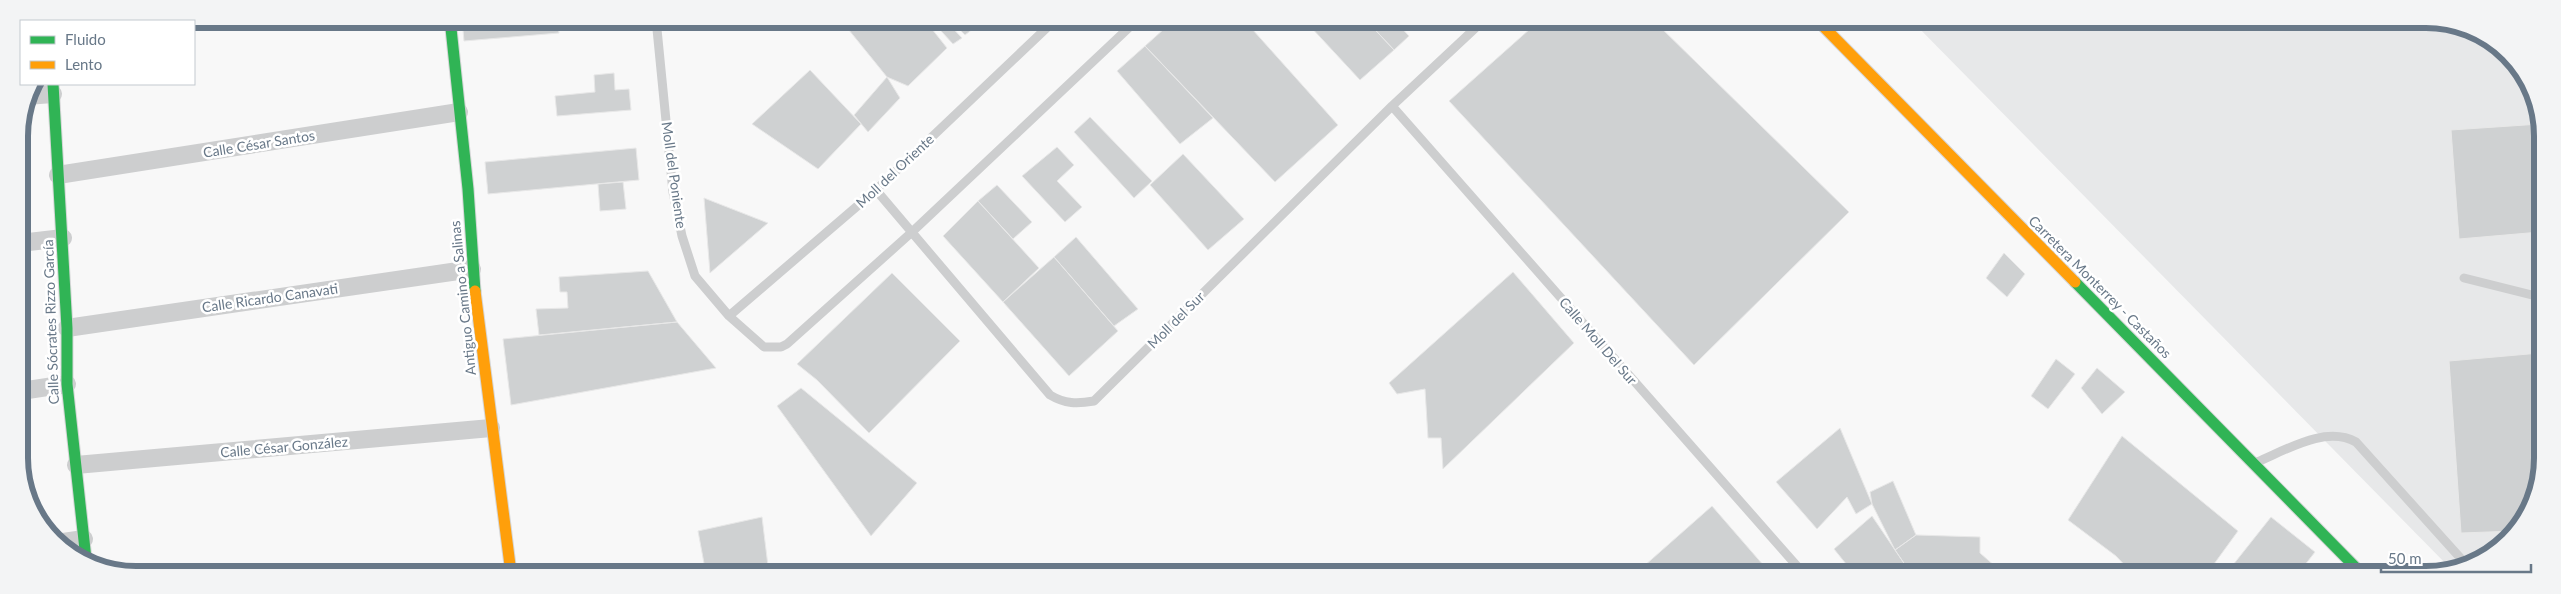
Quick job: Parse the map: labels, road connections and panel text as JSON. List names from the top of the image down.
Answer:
{
  "streets": {
    "street": [
      "Calle César Santos",
      "Carretera Monterrey - Castaños",
      "Calle Ricardo Canavati",
      "Antiguo Camino a Salinas",
      "Calle Sócrates Rizzo García",
      "Calle César González"
    ],
    "lane": [
      "Moll del Oriente",
      "Moll del Poniente",
      "Moll del Sur",
      "Calle Moll Del Sur"
    ]
  },
  "crossings": [
    ["Calle César Santos", "Antiguo Camino a Salinas"],
    ["Calle César Santos", "Calle Sócrates Rizzo García"],
    ["Moll del Oriente", "Moll del Poniente"],
    ["Moll del Oriente", "Moll del Sur"],
    ["Moll del Poniente", "Moll del Sur"],
    ["Calle Ricardo Canavati", "Antiguo Camino a Salinas"],
    ["Calle Ricardo Canavati", "Calle Sócrates Rizzo García"],
    ["Antiguo Camino a Salinas", "Calle César González"],
    ["Moll del Sur", "Calle Moll Del Sur"],
    ["Calle Sócrates Rizzo García", "Calle César González"]
  ],
  "legend": ["Fluido", "Lento"],
  "scale_bar": "50 m"
}
